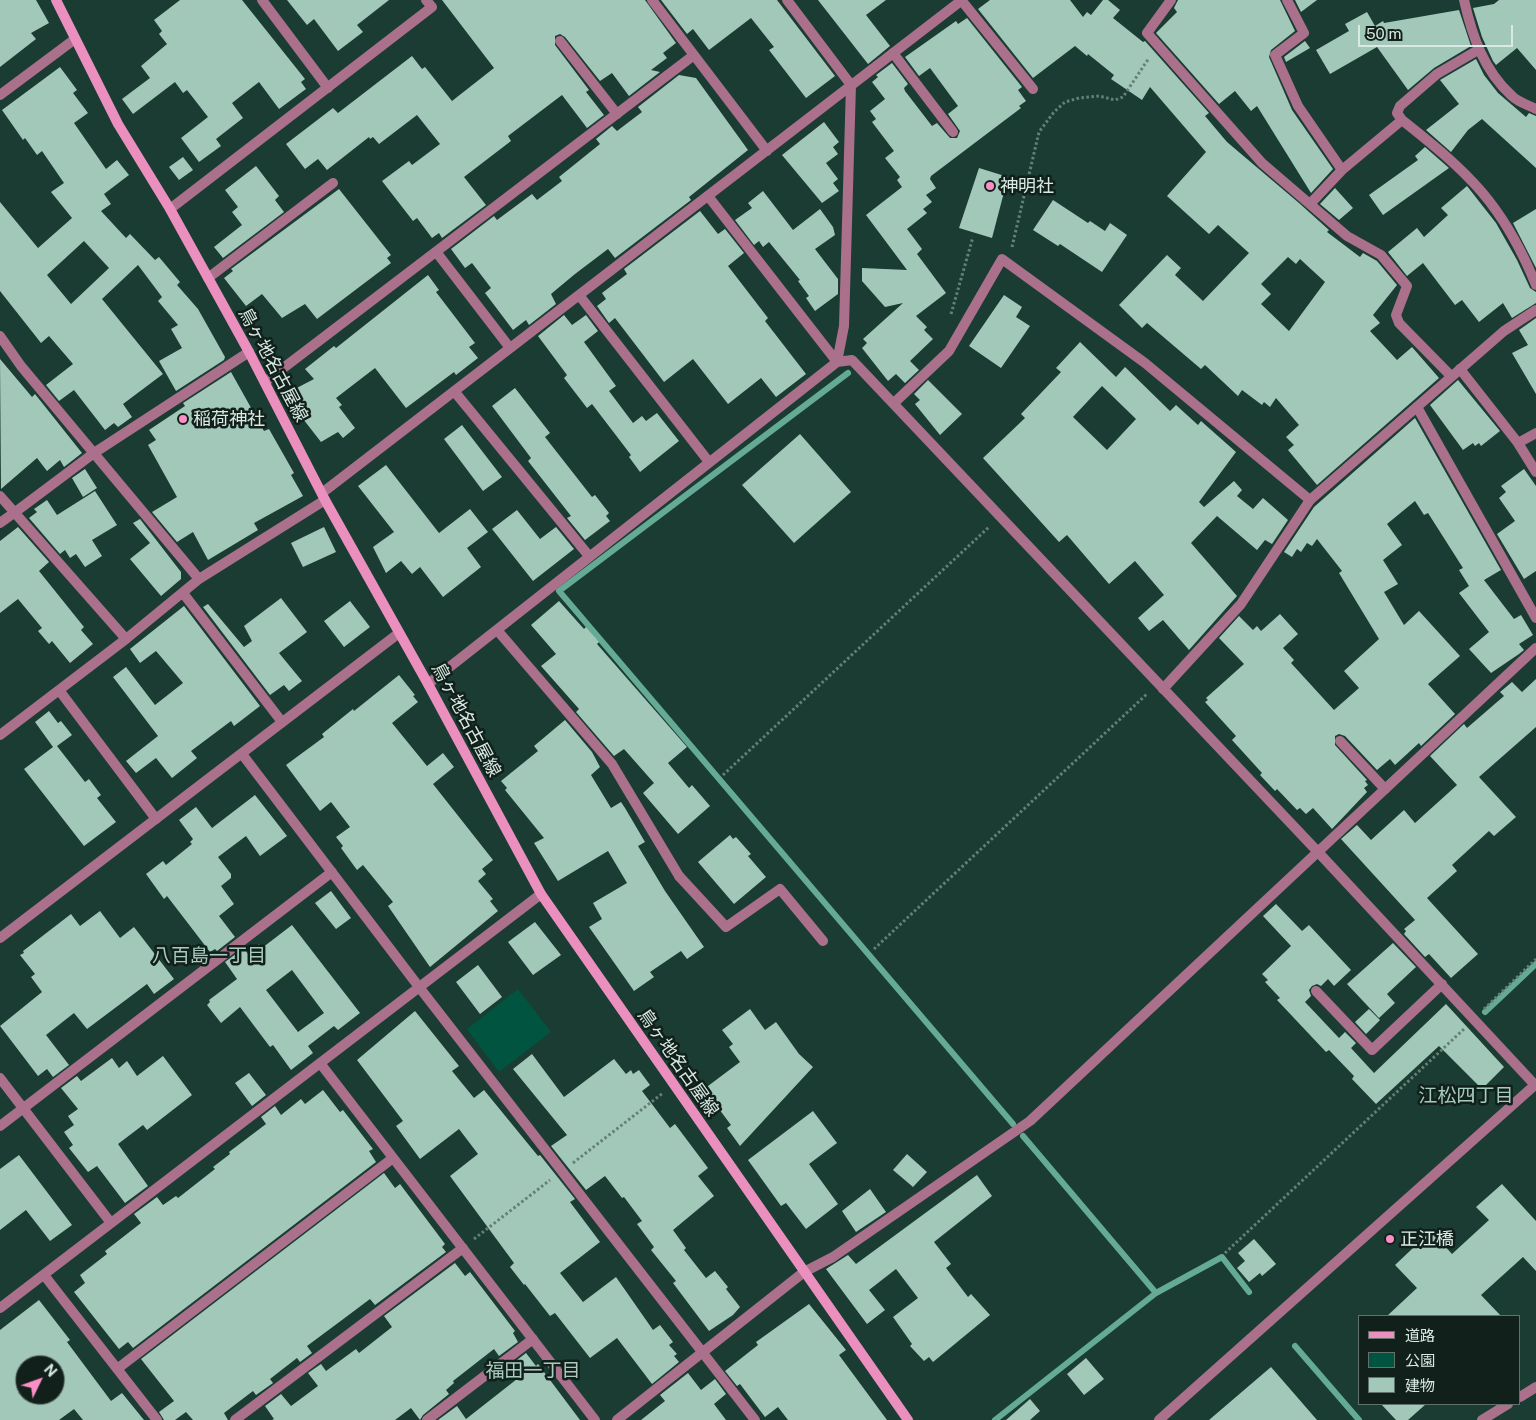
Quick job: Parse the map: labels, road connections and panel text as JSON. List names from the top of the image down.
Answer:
{
  "streets": {
    "main road": ["鳥ヶ地名古屋線"]
  },
  "districts": ["八百島一丁目", "江松四丁目", "福田一丁目"],
  "places": ["神明社", "稲荷神社", "正江橋"],
  "legend": ["道路", "公園", "建物"],
  "scale_bar": "50 m",
  "north": "top right"
}
